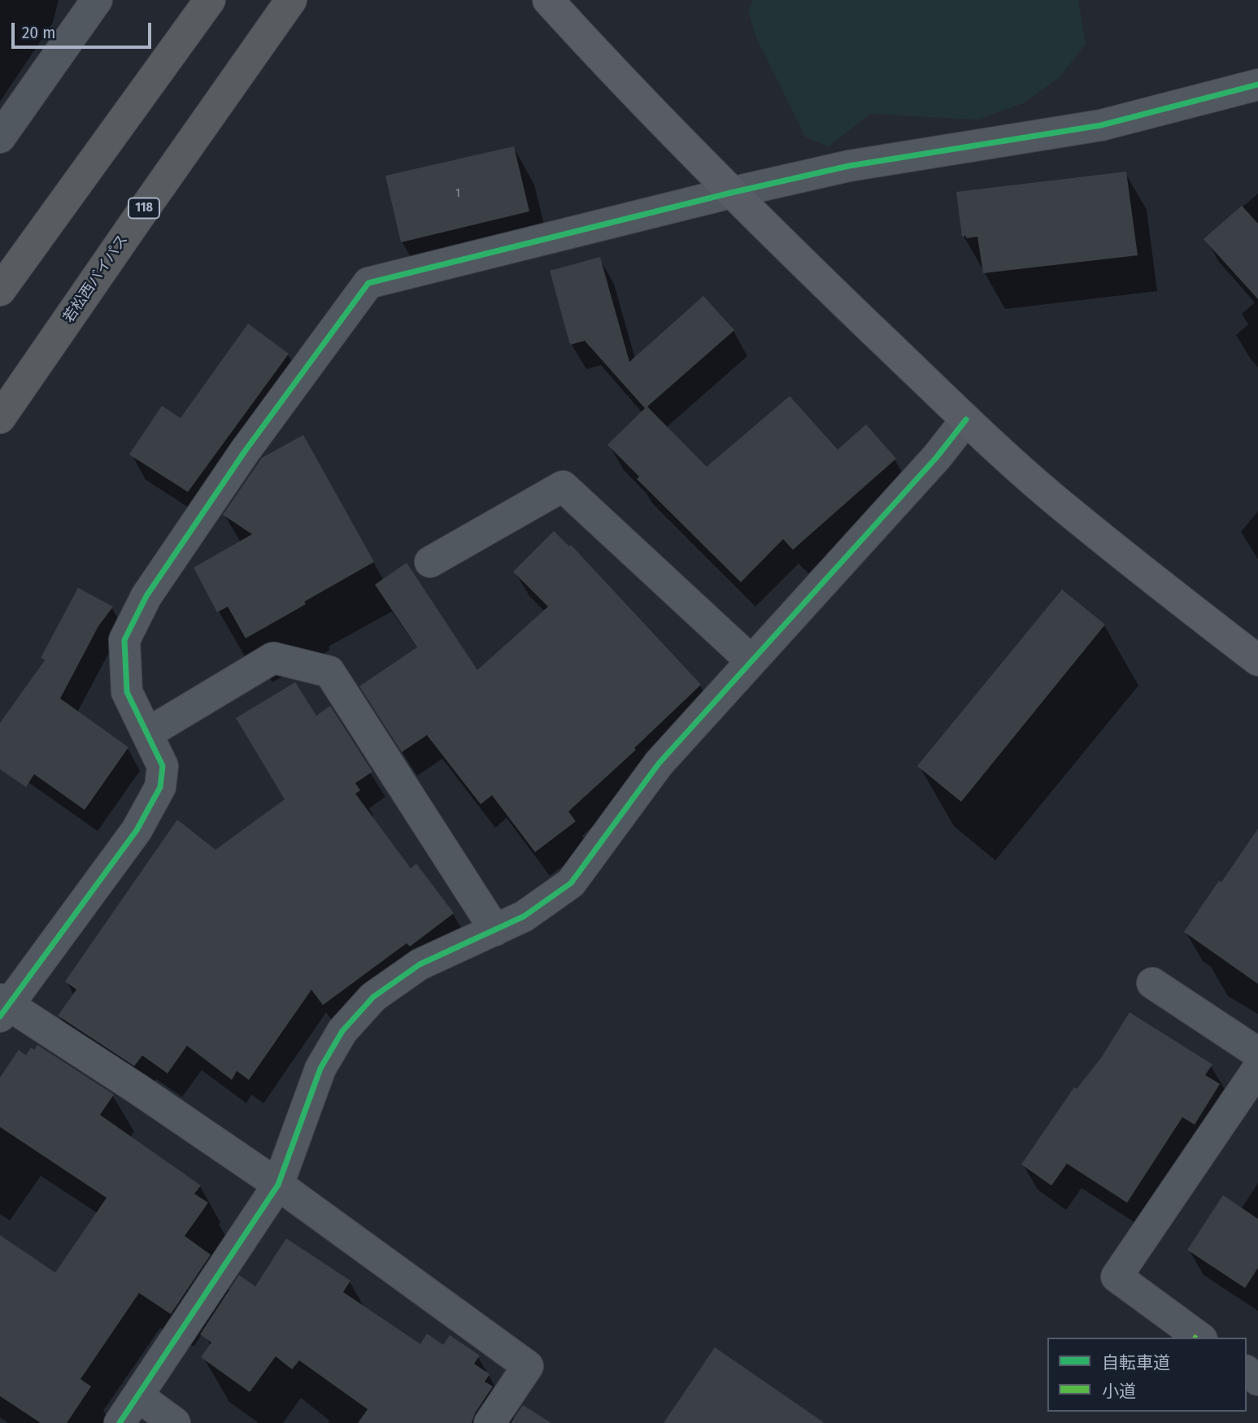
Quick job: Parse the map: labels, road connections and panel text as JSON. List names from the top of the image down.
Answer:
{
  "streets": {
    "highway": ["118", "若松西バイパス"]
  },
  "house_numbers": ["1"],
  "legend": ["自転車道", "小道"],
  "scale_bar": "20 m"
}
